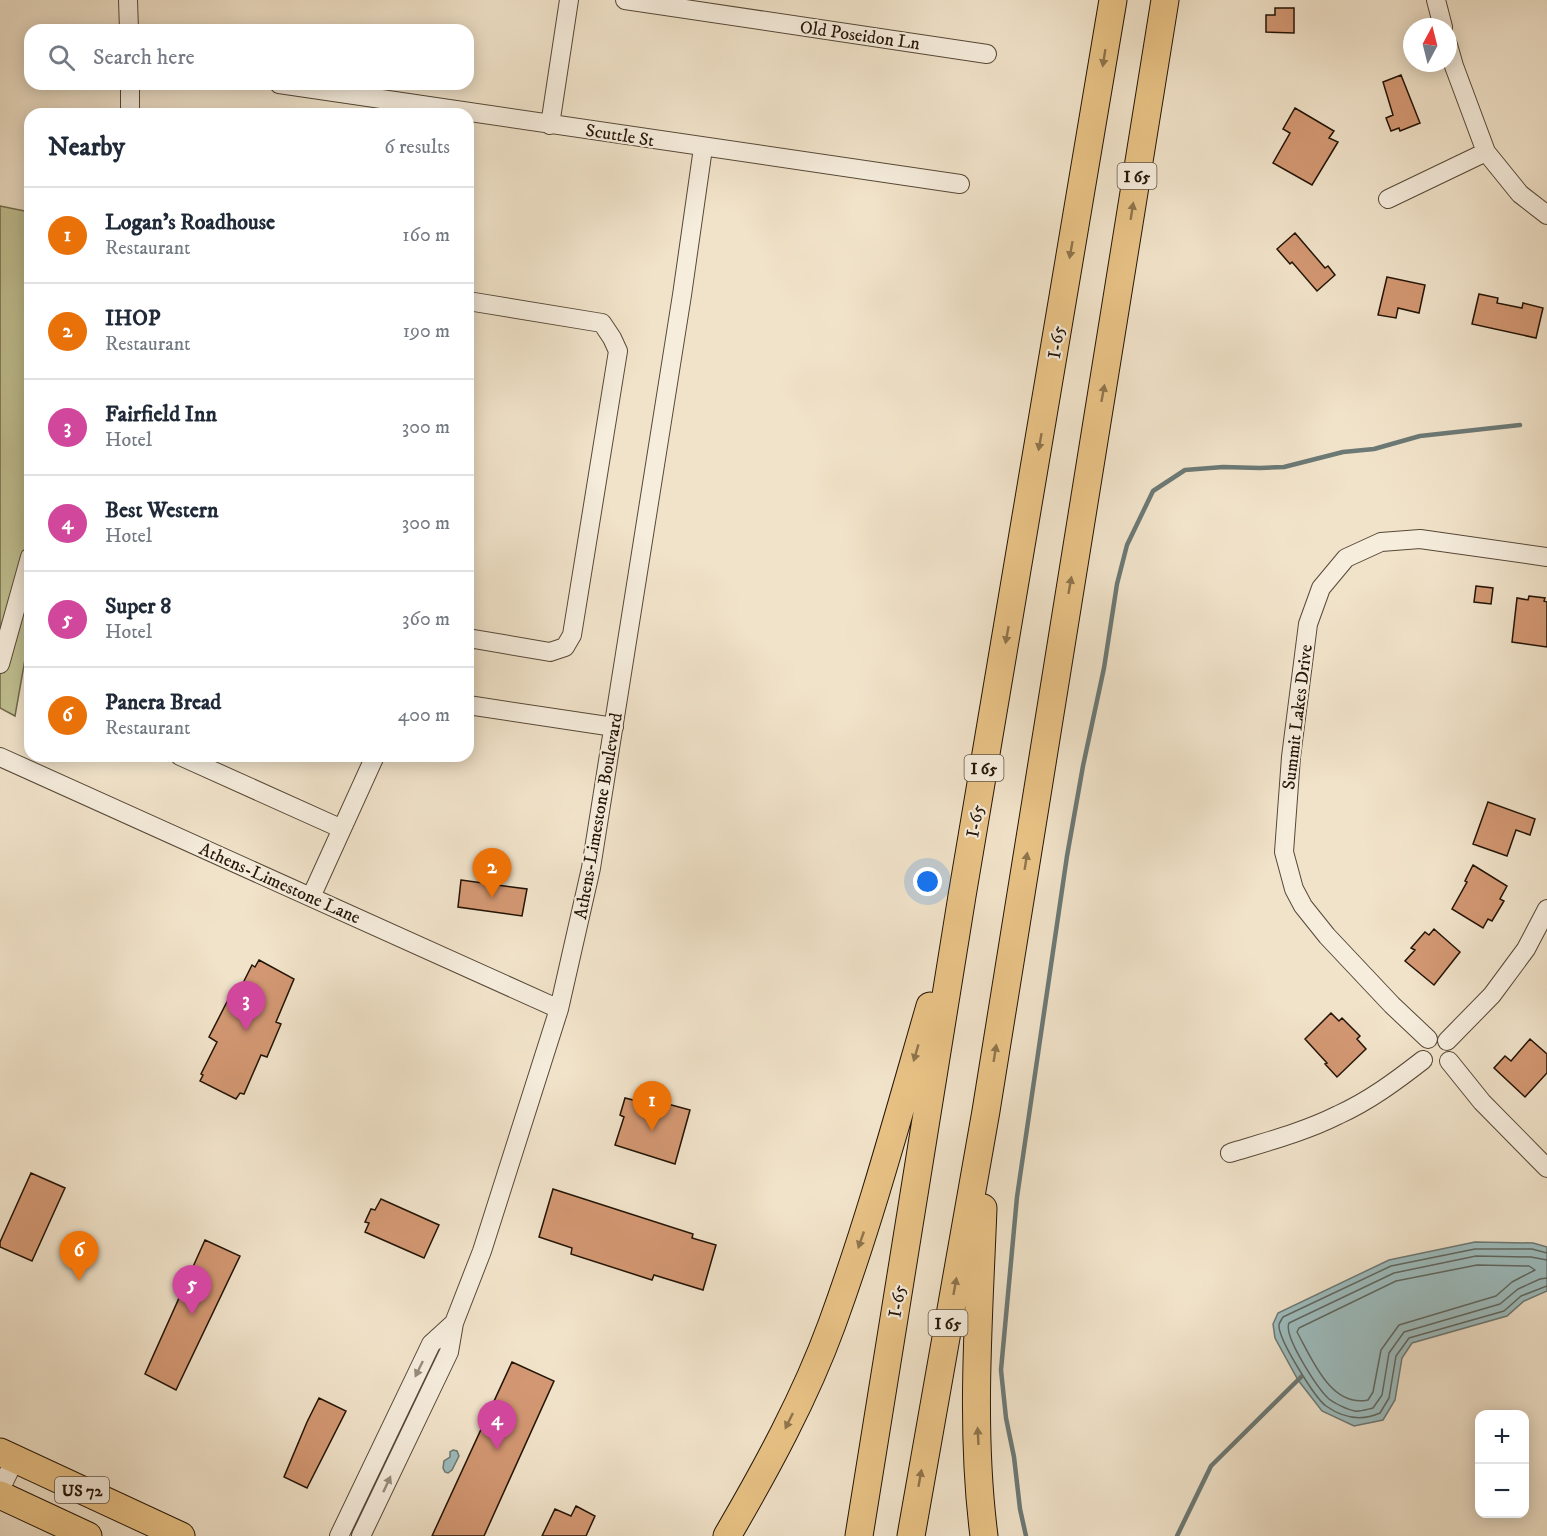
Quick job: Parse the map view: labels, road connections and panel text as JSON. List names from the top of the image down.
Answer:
{
  "streets": {
    "highway": ["I 65", "I-65", "US 72"],
    "street": [
      "Old Poseidon Ln",
      "Scuttle St",
      "Summit Lakes Drive",
      "Athens-Limestone Boulevard",
      "Athens-Limestone Lane"
    ]
  },
  "crossings": [
    ["Scuttle St", "Athens-Limestone Boulevard"],
    ["Athens-Limestone Boulevard", "Athens-Limestone Lane"]
  ],
  "north": "top",
  "page": {
    "search": "Search here",
    "heading": ["Nearby", "6 results"],
    "list": [
      {
        "mark": "1",
        "name": "Logan's Roadhouse",
        "note": "Restaurant",
        "value": "160 m"
      },
      {
        "mark": "2",
        "name": "IHOP",
        "note": "Restaurant",
        "value": "190 m"
      },
      {
        "mark": "3",
        "name": "Fairfield Inn",
        "note": "Hotel",
        "value": "300 m"
      },
      {
        "mark": "4",
        "name": "Best Western",
        "note": "Hotel",
        "value": "300 m"
      },
      {
        "mark": "5",
        "name": "Super 8",
        "note": "Hotel",
        "value": "360 m"
      },
      {
        "mark": "6",
        "name": "Panera Bread",
        "note": "Restaurant",
        "value": "400 m"
      }
    ],
    "pins": [
      "2",
      "3",
      "1",
      "6",
      "5",
      "4"
    ],
    "map_buttons": ["+", "−"]
  }
}
